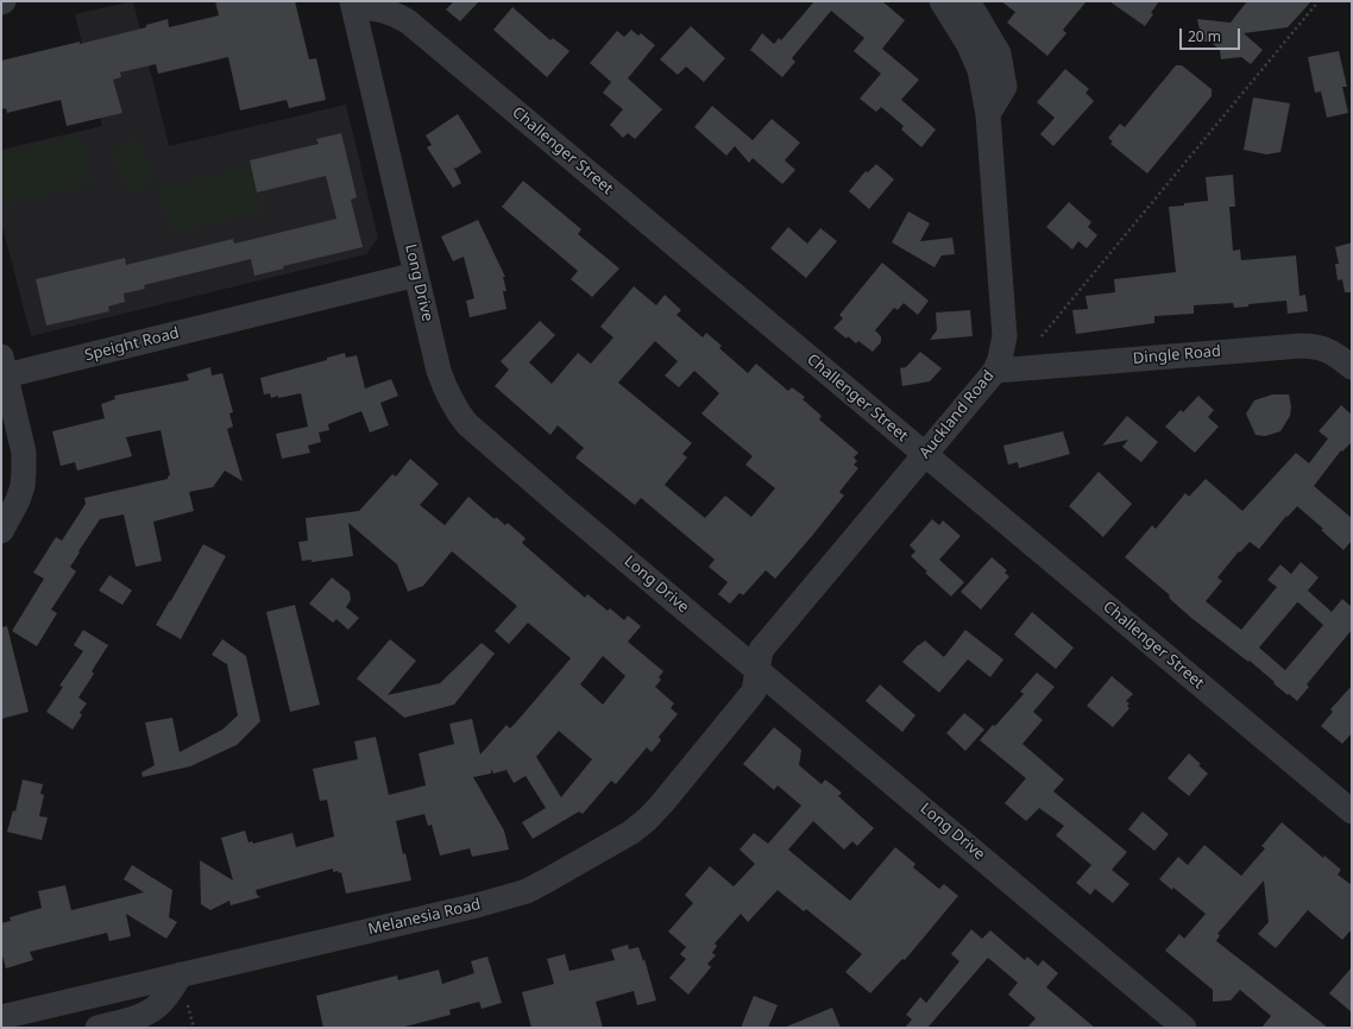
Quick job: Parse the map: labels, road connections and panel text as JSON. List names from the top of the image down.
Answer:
{
  "streets": {
    "street": [
      "Challenger Street",
      "Long Drive",
      "Speight Road",
      "Dingle Road",
      "Auckland Road",
      "Melanesia Road"
    ]
  },
  "crossings": [
    ["Challenger Street", "Long Drive"],
    ["Challenger Street", "Auckland Road"],
    ["Long Drive", "Speight Road"],
    ["Long Drive", "Auckland Road"],
    ["Long Drive", "Melanesia Road"],
    ["Dingle Road", "Auckland Road"],
    ["Auckland Road", "Melanesia Road"]
  ],
  "scale_bar": "20 m"
}
